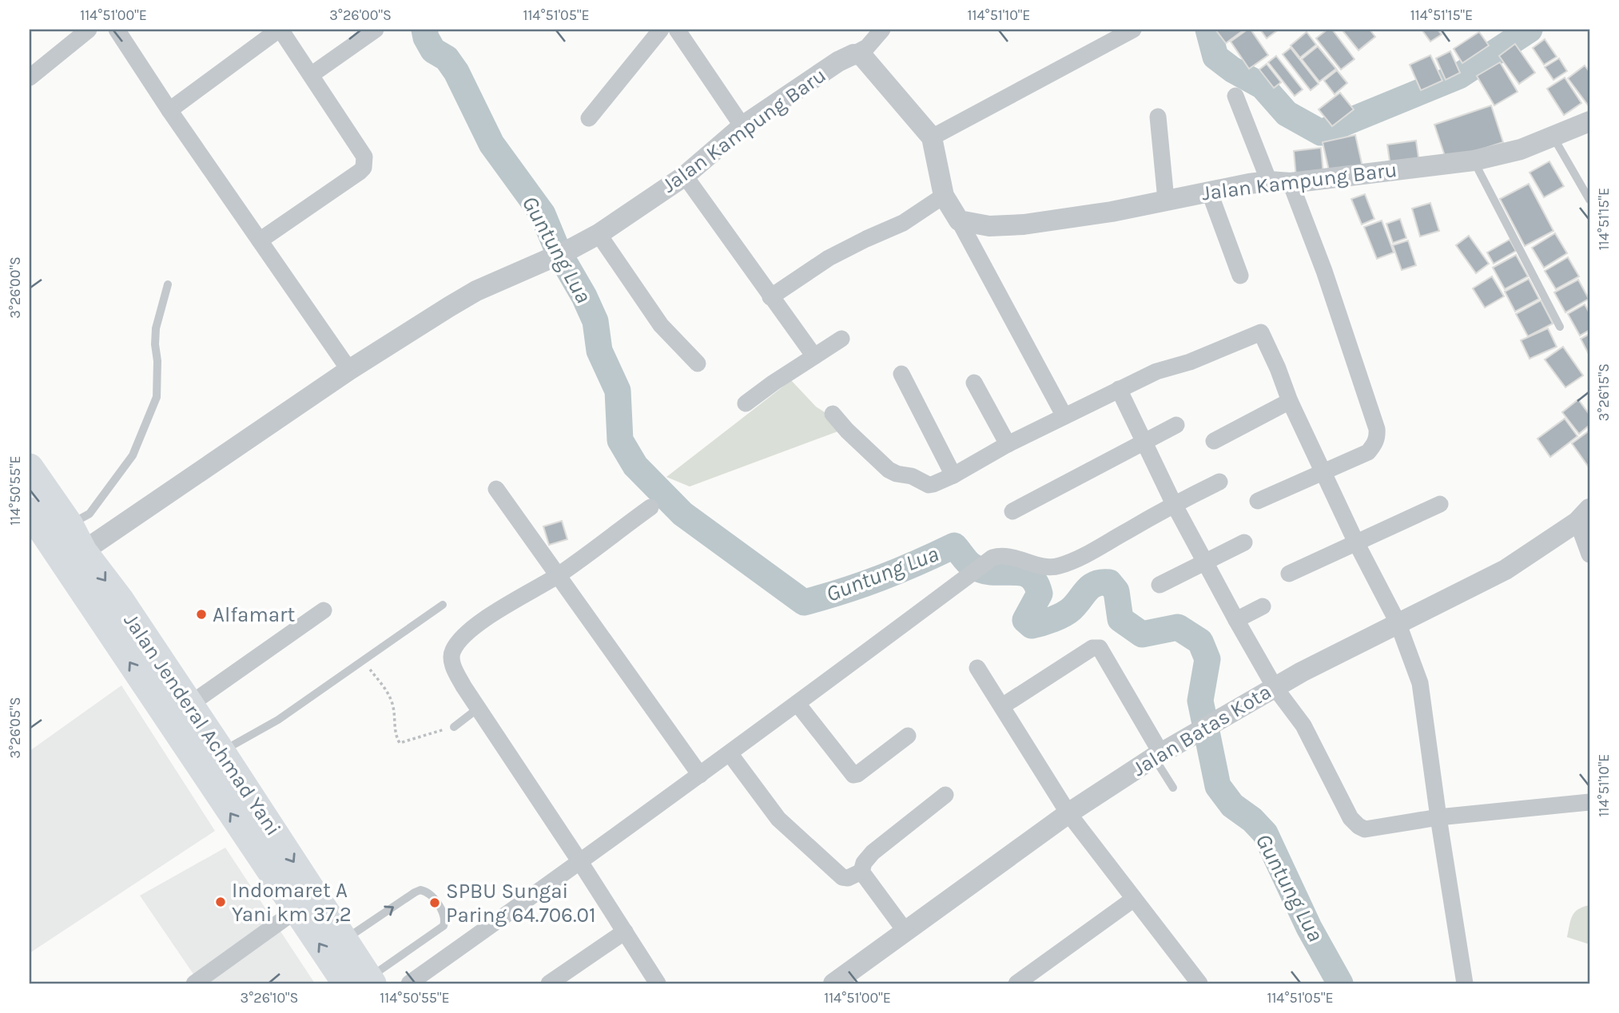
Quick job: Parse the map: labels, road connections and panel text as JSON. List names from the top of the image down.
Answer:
{
  "streets": {
    "highway": ["Jalan Jenderal Achmad Yani"],
    "street": ["Jalan Kampung Baru", "Jalan Batas Kota"]
  },
  "crossings": [
    ["Jalan Kampung Baru", "Jalan Jenderal Achmad Yani"]
  ],
  "water": ["Guntung Lua"],
  "places": ["Alfamart", "Indomaret A Yani km 37,2", "SPBU Sungai Paring 64.706.01"],
  "coordinates": [
    "114°51'00\"E",
    "3°26'00\"S",
    "114°51'05\"E",
    "114°51'10\"E",
    "114°51'15\"E",
    "3°26'15\"S",
    "114°50'55\"E",
    "3°26'05\"S",
    "3°26'10\"S"
  ]
}
